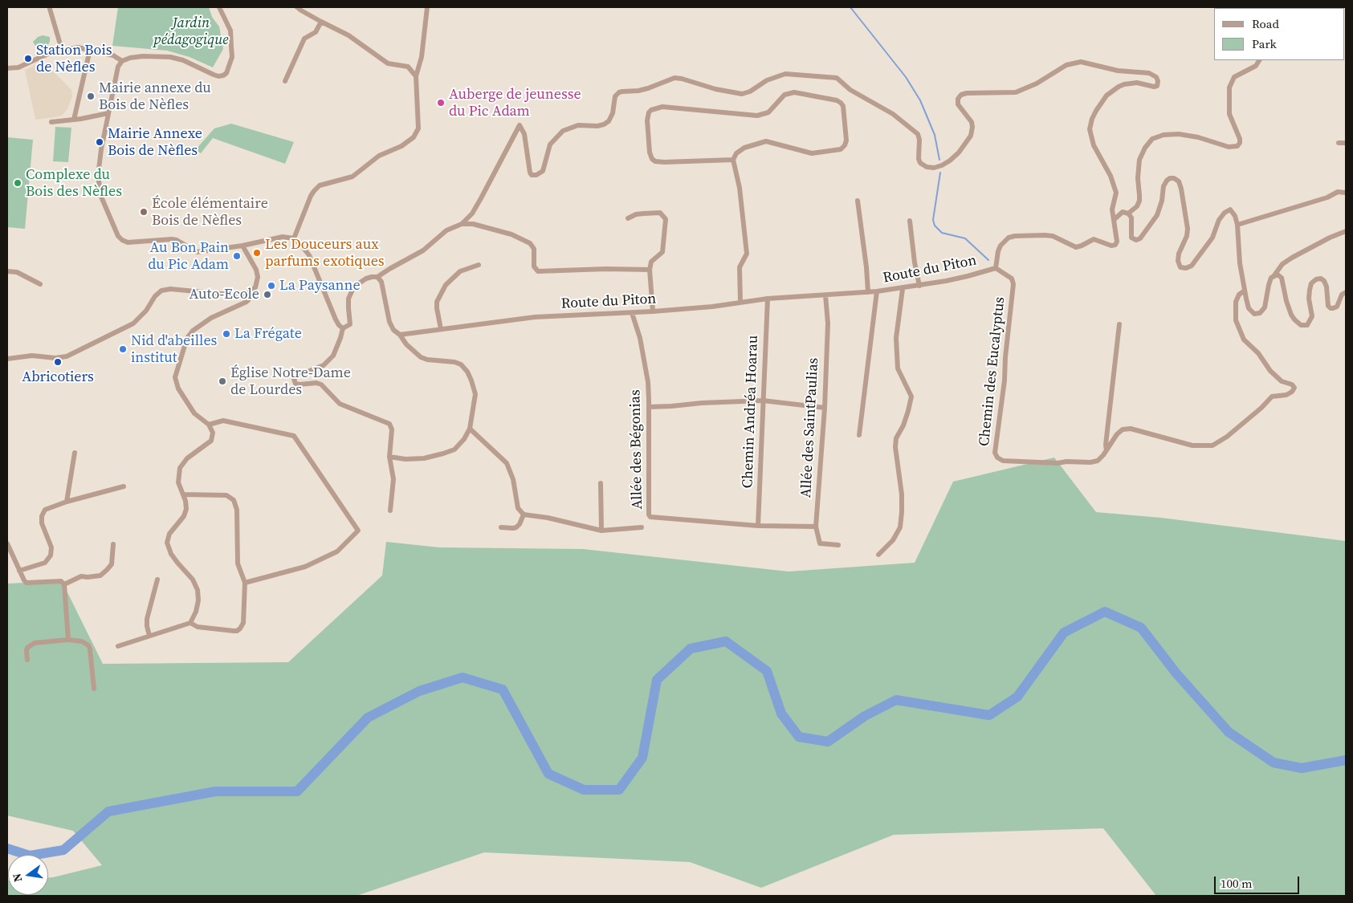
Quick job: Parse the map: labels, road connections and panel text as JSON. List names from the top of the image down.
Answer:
{
  "streets": {
    "street": [
      "Route du Piton",
      "Chemin des Eucalyptus",
      "Chemin Andréa Hoarau",
      "Allée des SaintPaulias",
      "Allée des Bégonias"
    ]
  },
  "crossings": [
    ["Route du Piton", "Chemin des Eucalyptus"],
    ["Route du Piton", "Chemin Andréa Hoarau"],
    ["Route du Piton", "Allée des SaintPaulias"],
    ["Route du Piton", "Allée des Bégonias"],
    ["Chemin Andréa Hoarau", "Allée des Bégonias"],
    ["Allée des SaintPaulias", "Allée des Bégonias"]
  ],
  "parks": ["Jardin pédagogique"],
  "places": [
    "Station Bois de Nèfles",
    "Mairie annexe du Bois de Nèfles",
    "Auberge de jeunesse du Pic Adam",
    "Mairie Annexe Bois de Nèfles",
    "Complexe du Bois des Nèfles",
    "École élémentaire Bois de Nèfles",
    "Les Douceurs aux parfums exotiques",
    "Au Bon Pain du Pic Adam",
    "La Paysanne",
    "Auto-Ecole",
    "La Frégate",
    "Nid d'abeilles institut",
    "Abricotiers",
    "Église Notre-Dame de Lourdes"
  ],
  "legend": ["Road", "Park"],
  "scale_bar": "100 m",
  "north": "left"
}
